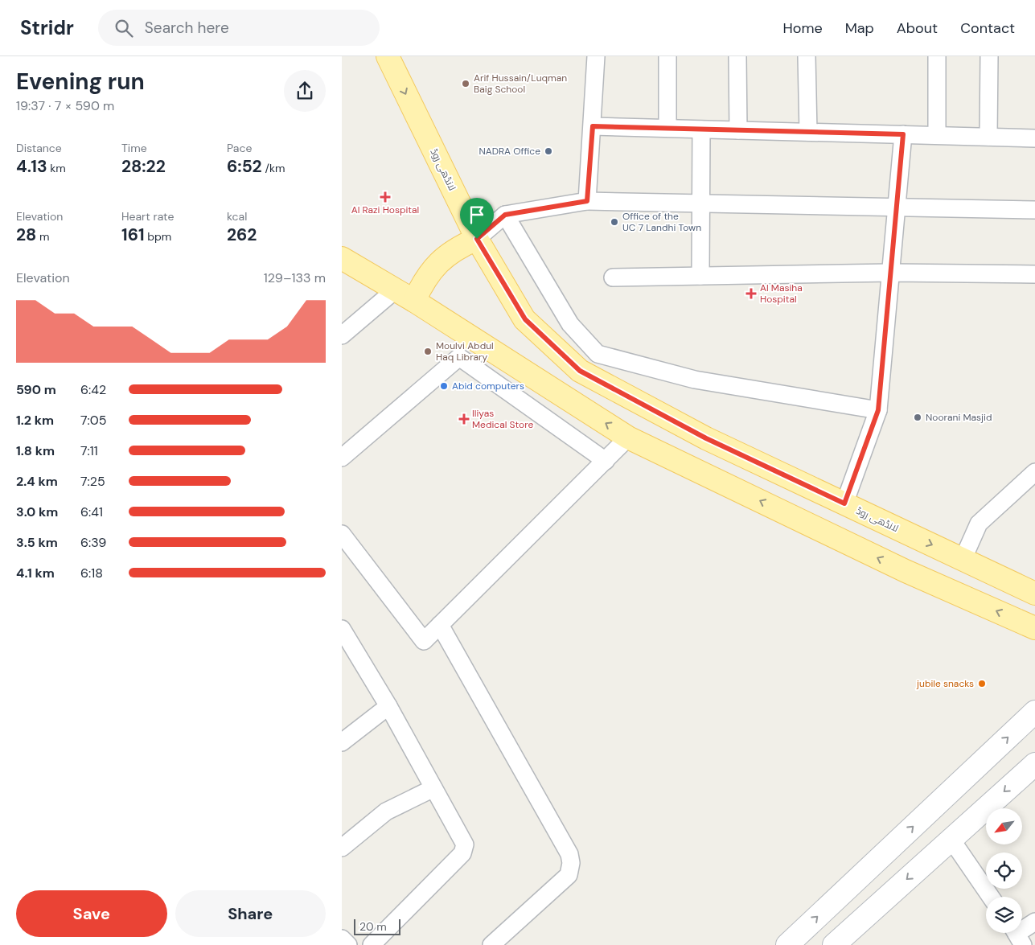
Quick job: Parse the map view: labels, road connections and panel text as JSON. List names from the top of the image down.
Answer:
{
  "streets": {
    "main road": ["لانڈھی روڈ"]
  },
  "places": {
    "other": [
      "Arif Hussain/Luqman Baig School",
      "NADRA Office",
      "Office of the UC 7 Landhi Town",
      "Moulvi Abdul Haq Library",
      "Abid computers",
      "Noorani Masjid",
      "jubile snacks"
    ],
    "health": ["Al Razi Hospital", "Al Masiha Hospital", "Iliyas Medical Store"]
  },
  "scale_bar": "20 m",
  "north": "bottom left",
  "page": {
    "header": "Stridr",
    "search": "Search here",
    "nav": [
      "Home",
      "Map",
      "About",
      "Contact"
    ],
    "heading": ["Evening run", "19:37 · 7 × 590 m"],
    "stats": [
      ["Distance", "4.13 km"],
      ["Time", "28:22"],
      ["Pace", "6:52 /km"],
      ["Elevation", "28 m"],
      ["Heart rate", "161 bpm"],
      ["kcal", "262"]
    ],
    "chart": ["Elevation", "129–133 m"],
    "list": [
      {
        "name": "590 m",
        "note": "6:42"
      },
      {
        "name": "1.2 km",
        "note": "7:05"
      },
      {
        "name": "1.8 km",
        "note": "7:11"
      },
      {
        "name": "2.4 km",
        "note": "7:25"
      },
      {
        "name": "3.0 km",
        "note": "6:41"
      },
      {
        "name": "3.5 km",
        "note": "6:39"
      },
      {
        "name": "4.1 km",
        "note": "6:18"
      }
    ],
    "buttons": ["Save", "Share"],
    "scale": "20 m"
  }
}
